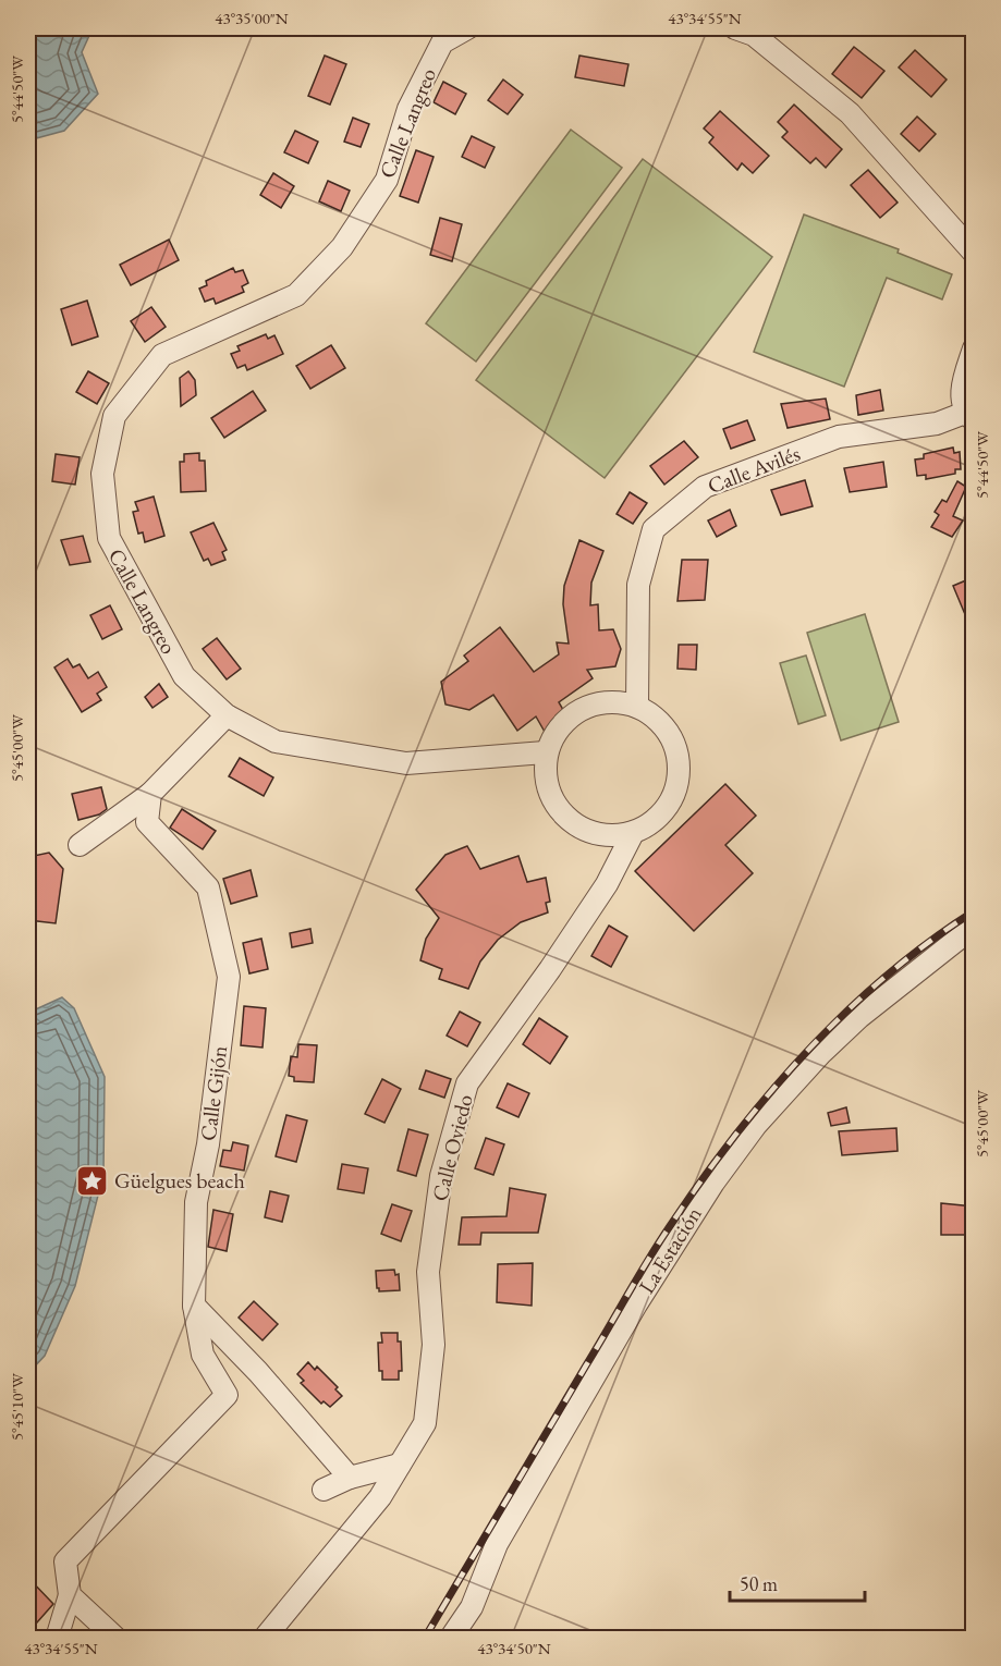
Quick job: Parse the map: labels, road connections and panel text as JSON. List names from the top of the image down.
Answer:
{
  "streets": {
    "street": [
      "Calle Langreo",
      "Calle Avilés",
      "Calle Gijón",
      "Calle Oviedo",
      "La Estación"
    ]
  },
  "crossings": [
    ["Calle Langreo", "Calle Avilés"],
    ["Calle Langreo", "Calle Oviedo"],
    ["Calle Avilés", "Calle Oviedo"]
  ],
  "places": {
    "place": ["Güelgues beach"]
  },
  "scale_bar": "50 m",
  "coordinates": [
    "43°35'00\"N",
    "43°34'55\"N",
    "5°44'50\"W",
    "5°45'00\"W",
    "5°45'10\"W",
    "43°34'50\"N"
  ]
}
